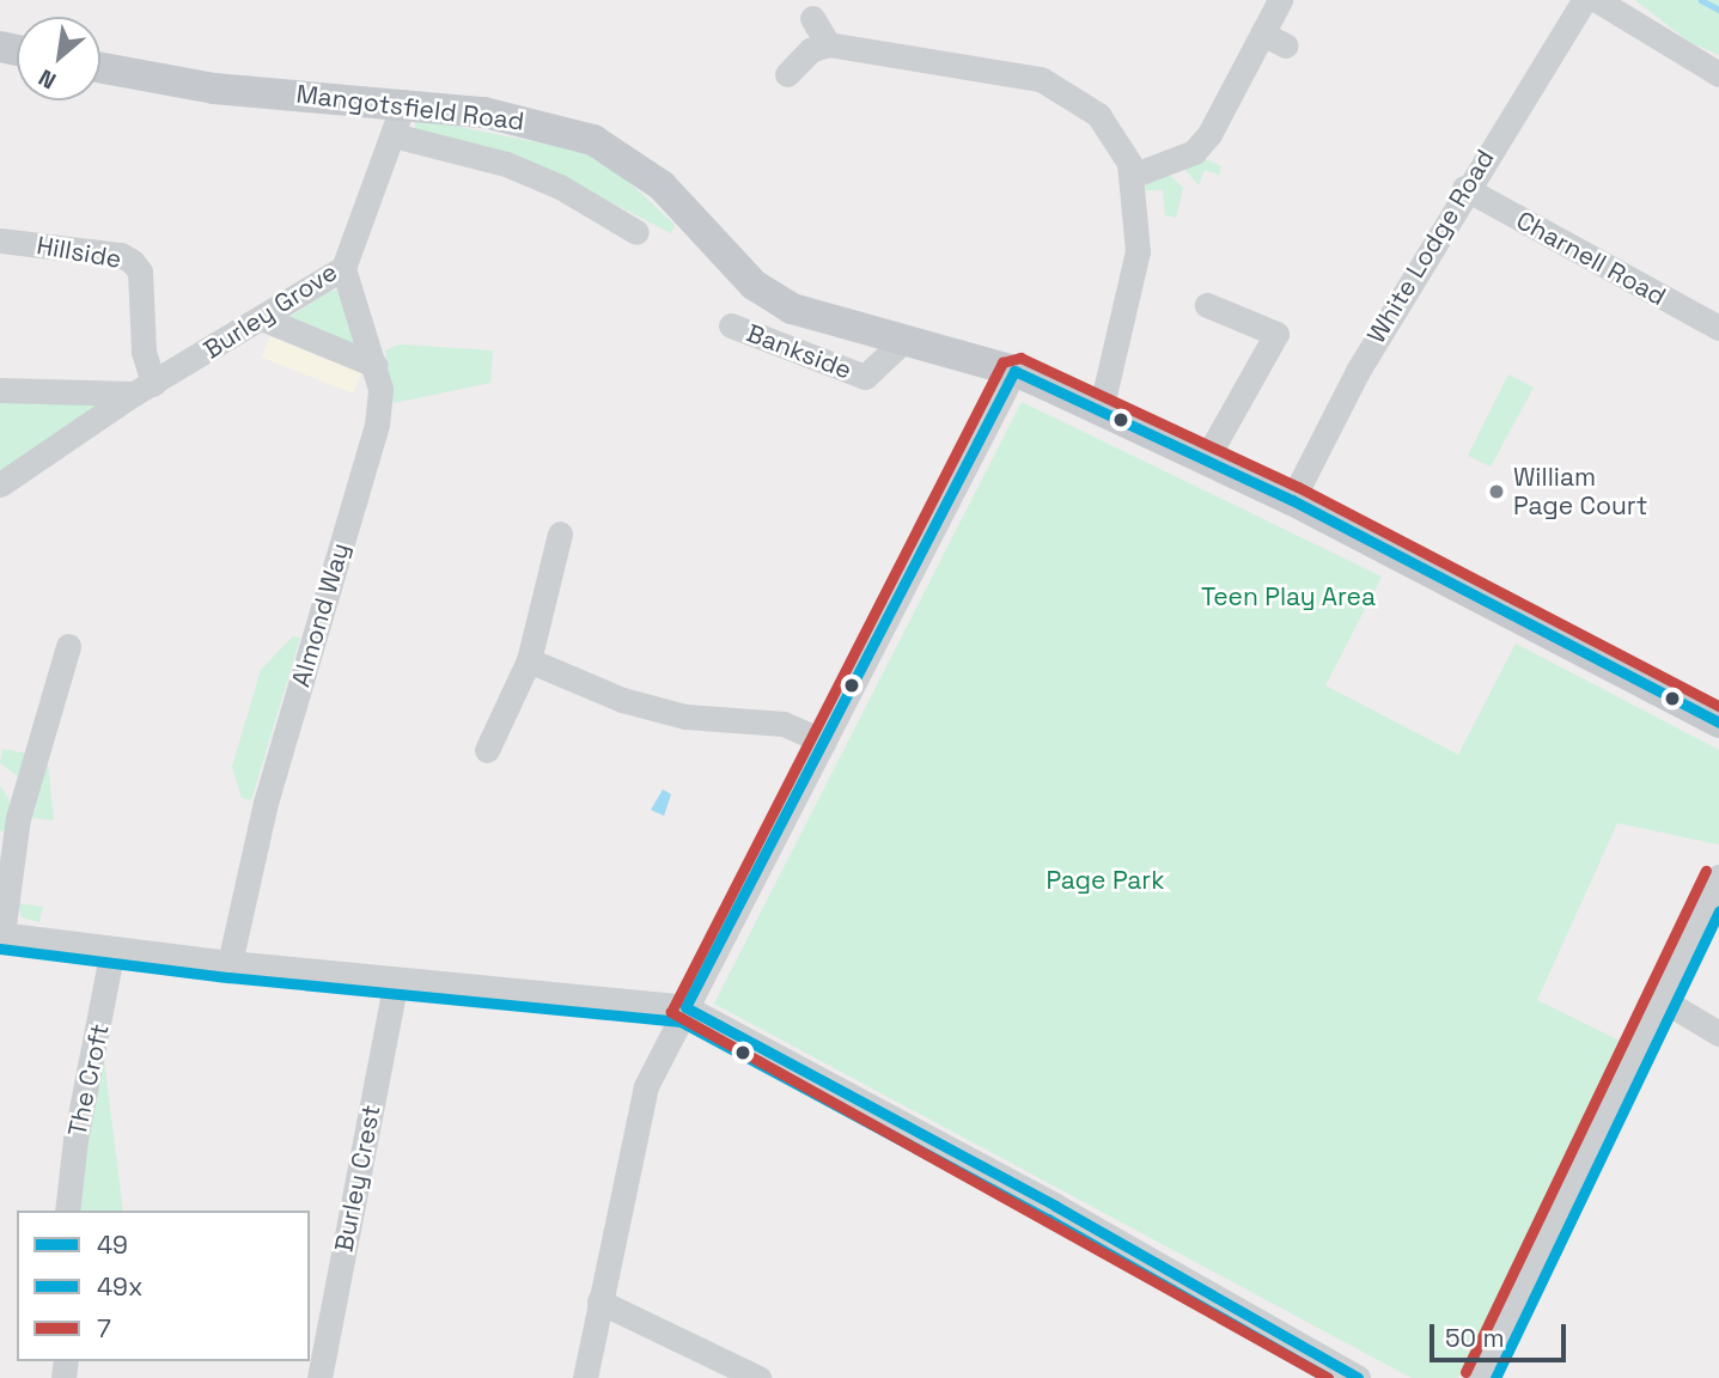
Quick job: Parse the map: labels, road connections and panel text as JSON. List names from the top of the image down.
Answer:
{
  "streets": {
    "main road": ["Mangotsfield Road"],
    "street": [
      "White Lodge Road",
      "Hillside",
      "Charnell Road",
      "Burley Grove",
      "Bankside",
      "Almond Way",
      "The Croft",
      "Burley Crest"
    ]
  },
  "crossings": [
    ["Mangotsfield Road", "White Lodge Road"],
    ["Mangotsfield Road", "Burley Grove"],
    ["Mangotsfield Road", "Bankside"],
    ["White Lodge Road", "Charnell Road"],
    ["Hillside", "Burley Grove"],
    ["Burley Grove", "Almond Way"]
  ],
  "parks": ["Teen Play Area", "Page Park"],
  "places": ["William Page Court"],
  "lines": ["transit line 7", "transit line 49", "transit line 49x"],
  "legend": ["49", "49x", "7"],
  "scale_bar": "50 m",
  "north": "bottom left"
}
